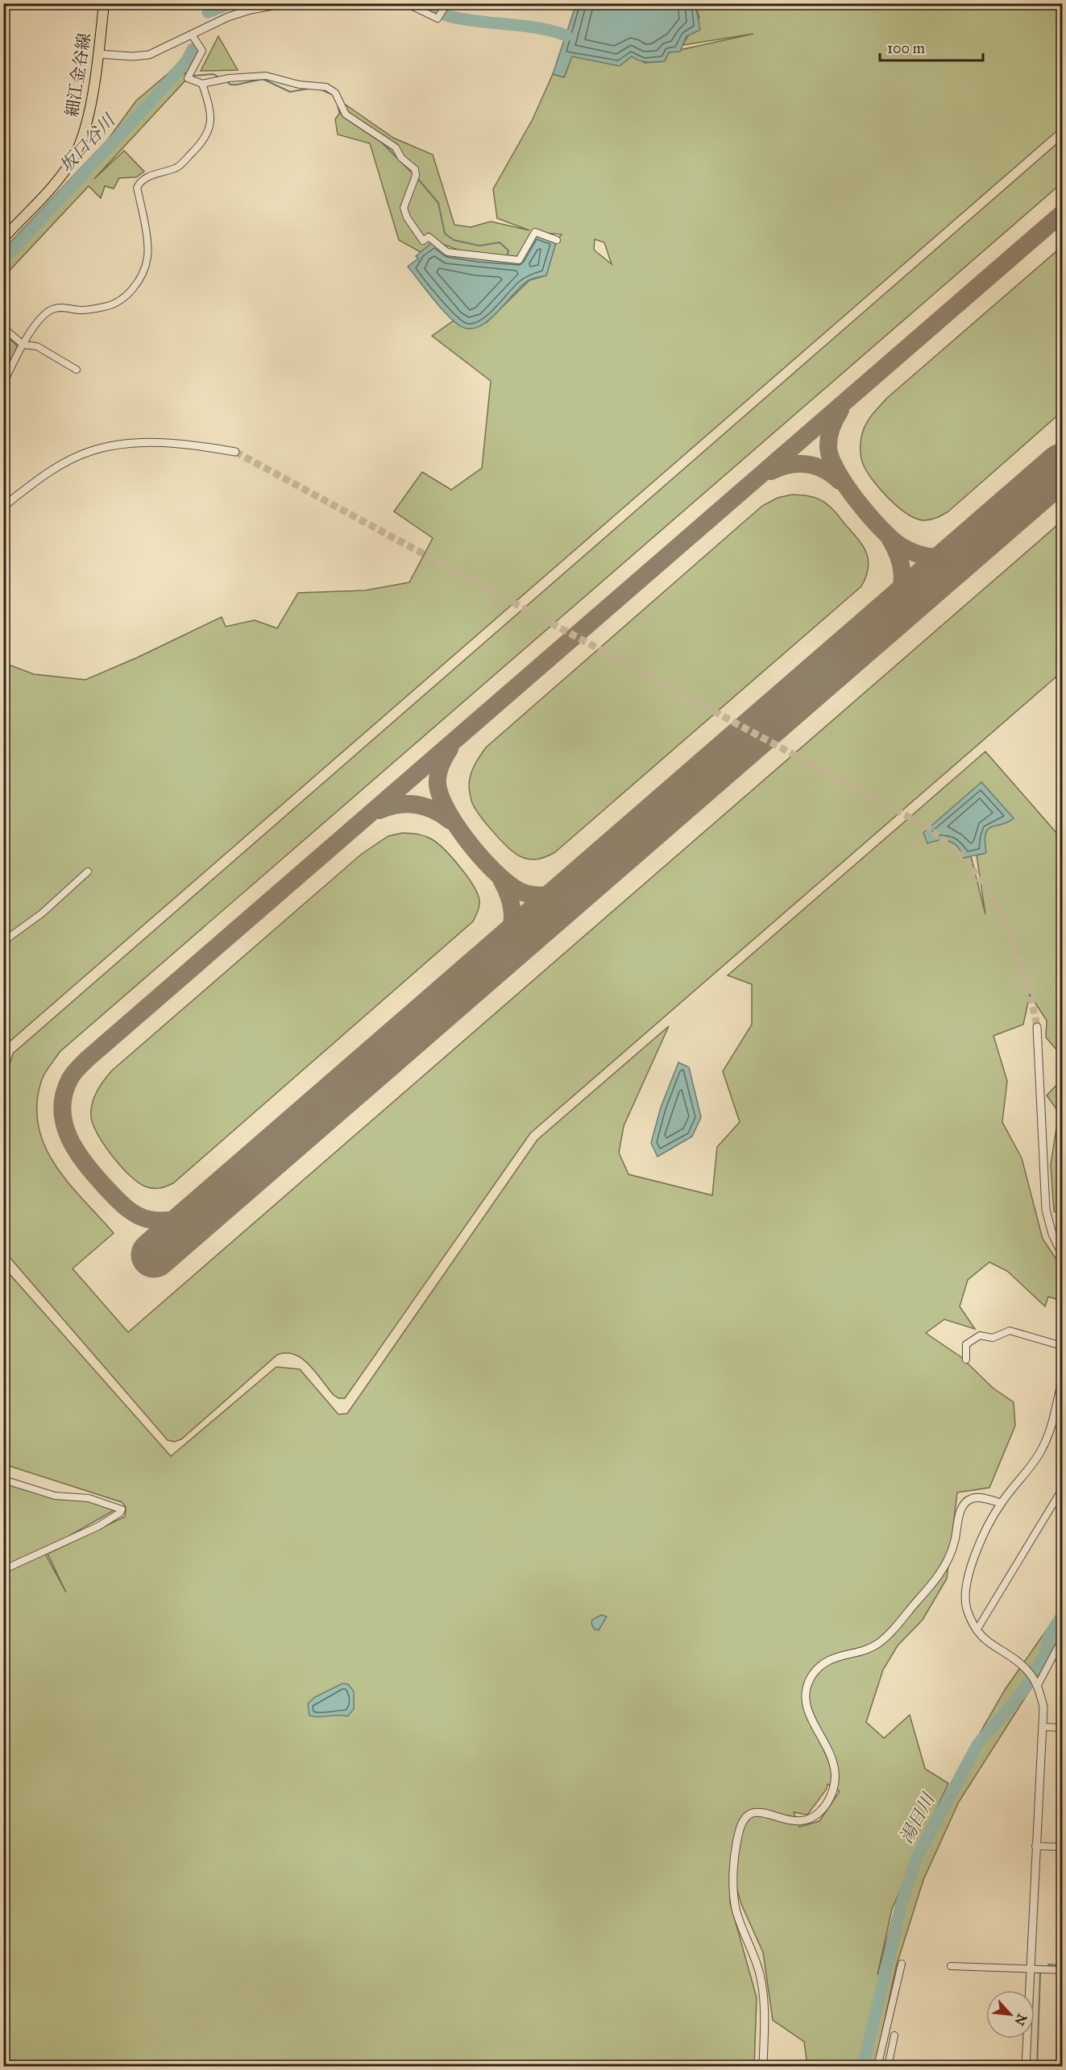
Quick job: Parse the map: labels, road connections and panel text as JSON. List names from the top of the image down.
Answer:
{
  "streets": {
    "main road": ["細江金谷線"]
  },
  "water": ["坂口谷川", "湯日川"],
  "scale_bar": "100 m",
  "north": "bottom right"
}
